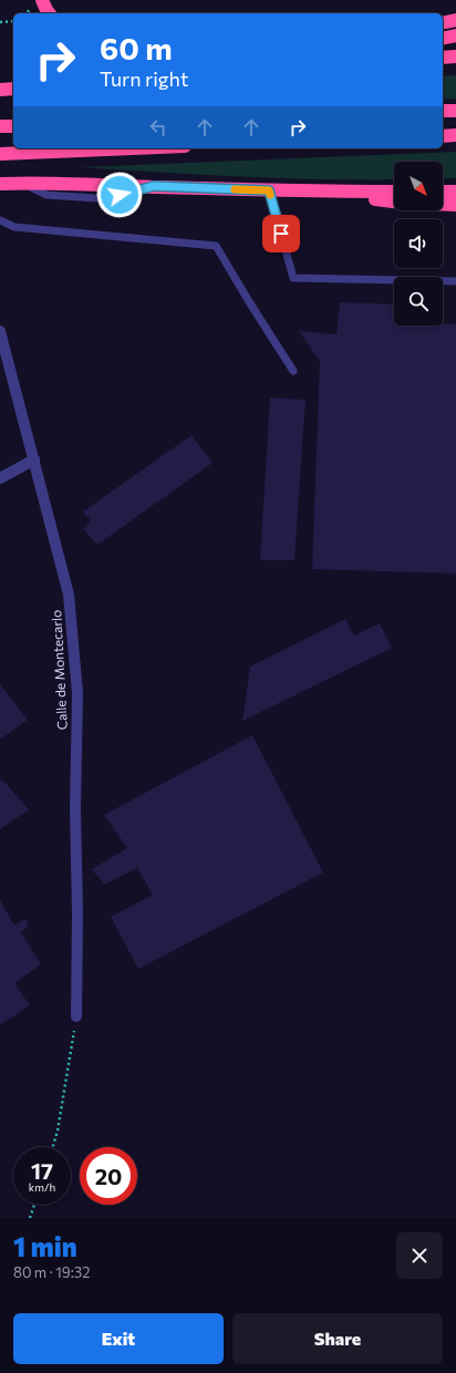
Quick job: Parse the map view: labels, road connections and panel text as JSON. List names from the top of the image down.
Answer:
{
  "streets": {
    "street": ["Calle de Montecarlo"]
  },
  "north": "bottom right",
  "page": {
    "turn": ["60 m", "Turn right"],
    "speed": "17 km/h",
    "limit": "20",
    "heading": ["1 min", "80 m · 19:32"],
    "buttons": ["Exit", "Share"]
  }
}
